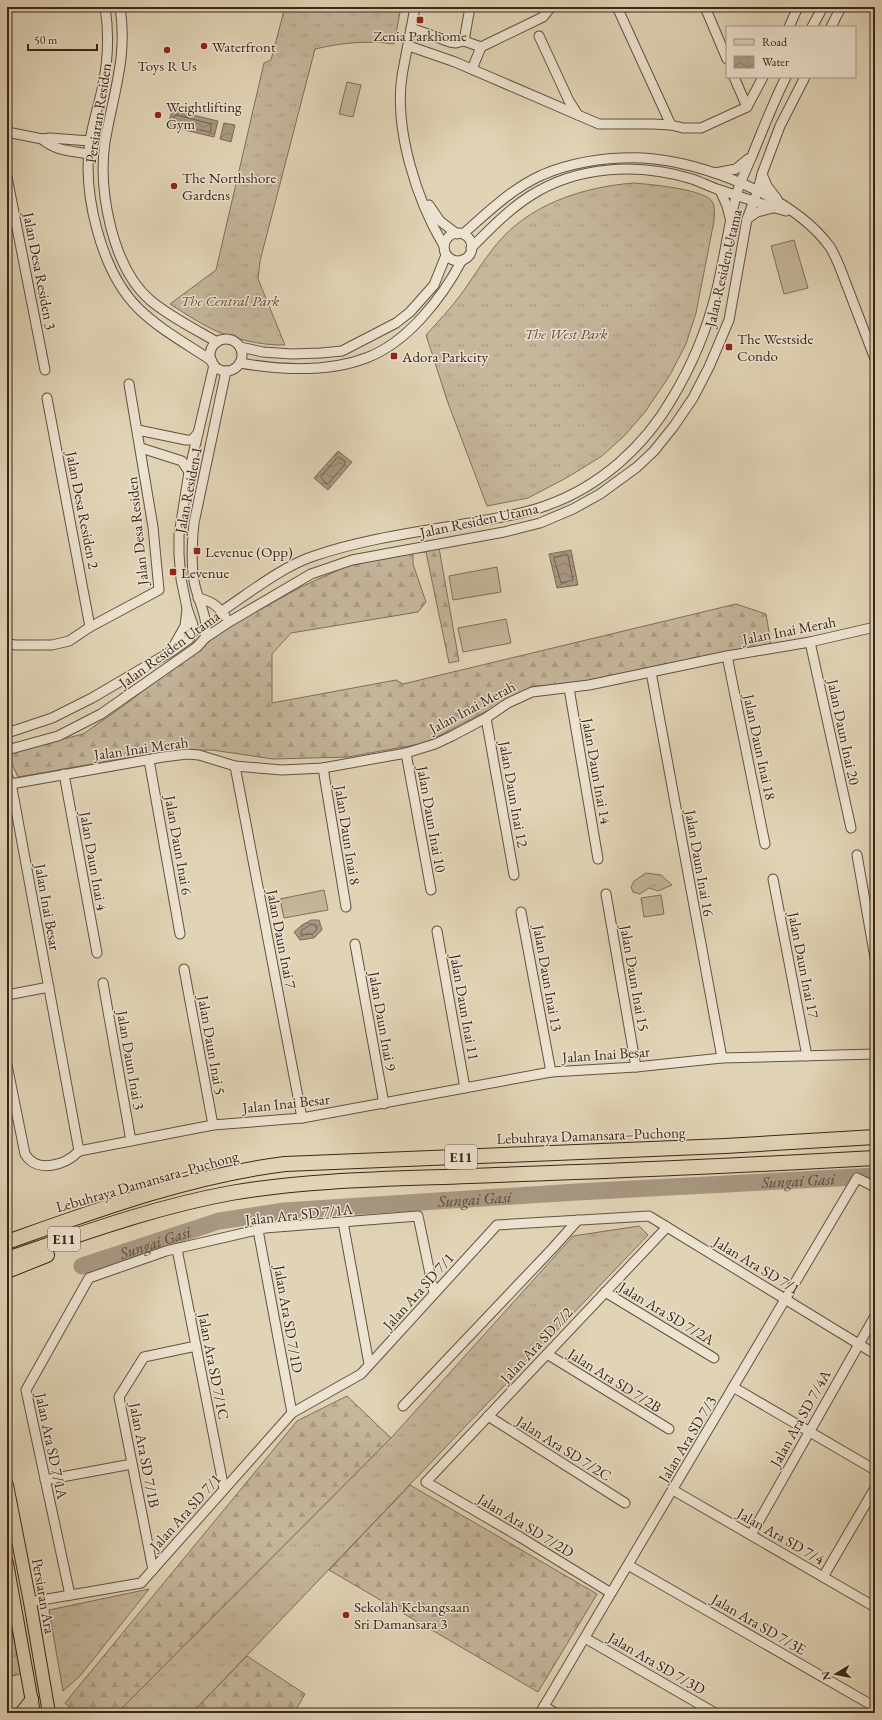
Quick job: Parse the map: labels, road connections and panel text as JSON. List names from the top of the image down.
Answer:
{
  "streets": {
    "highway": ["Lebuhraya Damansara–Puchong", "E11"],
    "main road": ["Persiaran Ara"],
    "street": [
      "Persiaran Residen",
      "Jalan Residen Utama",
      "Jalan Desa Residen 3",
      "Jalan Residen 1",
      "Jalan Desa Residen 2",
      "Jalan Desa Residen",
      "Jalan Inai Merah",
      "Jalan Daun Inai 20",
      "Jalan Daun Inai 18",
      "Jalan Daun Inai 14",
      "Jalan Daun Inai 12",
      "Jalan Daun Inai 10",
      "Jalan Daun Inai 8",
      "Jalan Daun Inai 6",
      "Jalan Daun Inai 4",
      "Jalan Daun Inai 16",
      "Jalan Inai Besar",
      "Jalan Daun Inai 7",
      "Jalan Daun Inai 17",
      "Jalan Daun Inai 13",
      "Jalan Daun Inai 15",
      "Jalan Daun Inai 11",
      "Jalan Daun Inai 9",
      "Jalan Daun Inai 5",
      "Jalan Daun Inai 3",
      "Jalan Ara SD 7/1A",
      "Jalan Ara SD 7/1",
      "Jalan Ara SD 7/2A",
      "Jalan Ara SD 7/1D",
      "Jalan Ara SD 7/2",
      "Jalan Ara SD 7/1C",
      "Jalan Ara SD 7/2B",
      "Jalan Ara SD 7/4A",
      "Jalan Ara SD 7/3",
      "Jalan Ara SD 7/2C",
      "Jalan Ara SD 7/1B",
      "Jalan Ara SD 7/2D",
      "Jalan Ara SD 7/4",
      "Jalan Ara SD 7/3E",
      "Jalan Ara SD 7/3D"
    ]
  },
  "crossings": [
    ["Persiaran Residen", "Jalan Residen 1"],
    ["Jalan Residen Utama", "Jalan Residen 1"],
    ["Jalan Desa Residen 2", "Jalan Desa Residen"],
    ["Jalan Inai Merah", "Jalan Daun Inai 20"],
    ["Jalan Inai Merah", "Jalan Daun Inai 18"],
    ["Jalan Inai Merah", "Jalan Daun Inai 14"],
    ["Jalan Inai Merah", "Jalan Daun Inai 12"],
    ["Jalan Inai Merah", "Jalan Daun Inai 10"],
    ["Jalan Inai Merah", "Jalan Daun Inai 8"],
    ["Jalan Inai Merah", "Jalan Daun Inai 6"],
    ["Jalan Inai Merah", "Jalan Daun Inai 4"],
    ["Jalan Inai Merah", "Jalan Daun Inai 16"],
    ["Jalan Inai Merah", "Jalan Inai Besar"],
    ["Jalan Inai Merah", "Jalan Daun Inai 7"],
    ["Jalan Daun Inai 16", "Jalan Inai Besar"],
    ["Jalan Inai Besar", "Jalan Daun Inai 7"],
    ["Jalan Inai Besar", "Jalan Daun Inai 17"],
    ["Jalan Inai Besar", "Jalan Daun Inai 13"],
    ["Jalan Inai Besar", "Jalan Daun Inai 15"],
    ["Jalan Inai Besar", "Jalan Daun Inai 11"],
    ["Jalan Inai Besar", "Jalan Daun Inai 9"],
    ["Jalan Inai Besar", "Jalan Daun Inai 5"],
    ["Jalan Inai Besar", "Jalan Daun Inai 3"],
    ["Lebuhraya Damansara–Puchong", "E11"],
    ["Jalan Ara SD 7/1A", "Jalan Ara SD 7/1"],
    ["Jalan Ara SD 7/1A", "Jalan Ara SD 7/1D"],
    ["Jalan Ara SD 7/1A", "Jalan Ara SD 7/1C"],
    ["Jalan Ara SD 7/1", "Jalan Ara SD 7/1D"],
    ["Jalan Ara SD 7/1", "Jalan Ara SD 7/2"],
    ["Jalan Ara SD 7/1", "Jalan Ara SD 7/1C"],
    ["Jalan Ara SD 7/1", "Jalan Ara SD 7/4A"],
    ["Jalan Ara SD 7/1", "Jalan Ara SD 7/3"],
    ["Jalan Ara SD 7/1", "Jalan Ara SD 7/1B"],
    ["Jalan Ara SD 7/1", "Persiaran Ara"],
    ["Jalan Ara SD 7/2A", "Jalan Ara SD 7/2"],
    ["Jalan Ara SD 7/2", "Jalan Ara SD 7/2B"],
    ["Jalan Ara SD 7/2", "Jalan Ara SD 7/2C"],
    ["Jalan Ara SD 7/2", "Jalan Ara SD 7/2D"],
    ["Jalan Ara SD 7/1C", "Jalan Ara SD 7/1B"],
    ["Jalan Ara SD 7/4A", "Jalan Ara SD 7/4"],
    ["Jalan Ara SD 7/3", "Jalan Ara SD 7/2D"],
    ["Jalan Ara SD 7/3", "Jalan Ara SD 7/4"],
    ["Jalan Ara SD 7/3", "Jalan Ara SD 7/3E"],
    ["Jalan Ara SD 7/3", "Jalan Ara SD 7/3D"]
  ],
  "water": ["Sungai Gasi"],
  "parks": ["The Central Park", "The West Park"],
  "places": {
    "transit": [
      "Zenia Parkhome",
      "The Westside Condo",
      "Adora Parkcity",
      "Levenue (Opp)",
      "Levenue"
    ],
    "other": [
      "Waterfront",
      "Toys R Us",
      "Weightlifting Gym",
      "The Northshore Gardens",
      "Sekolah Kebangsaan Sri Damansara 3"
    ]
  },
  "legend": ["Road", "Water"],
  "scale_bar": "50 m",
  "north": "left"
}
